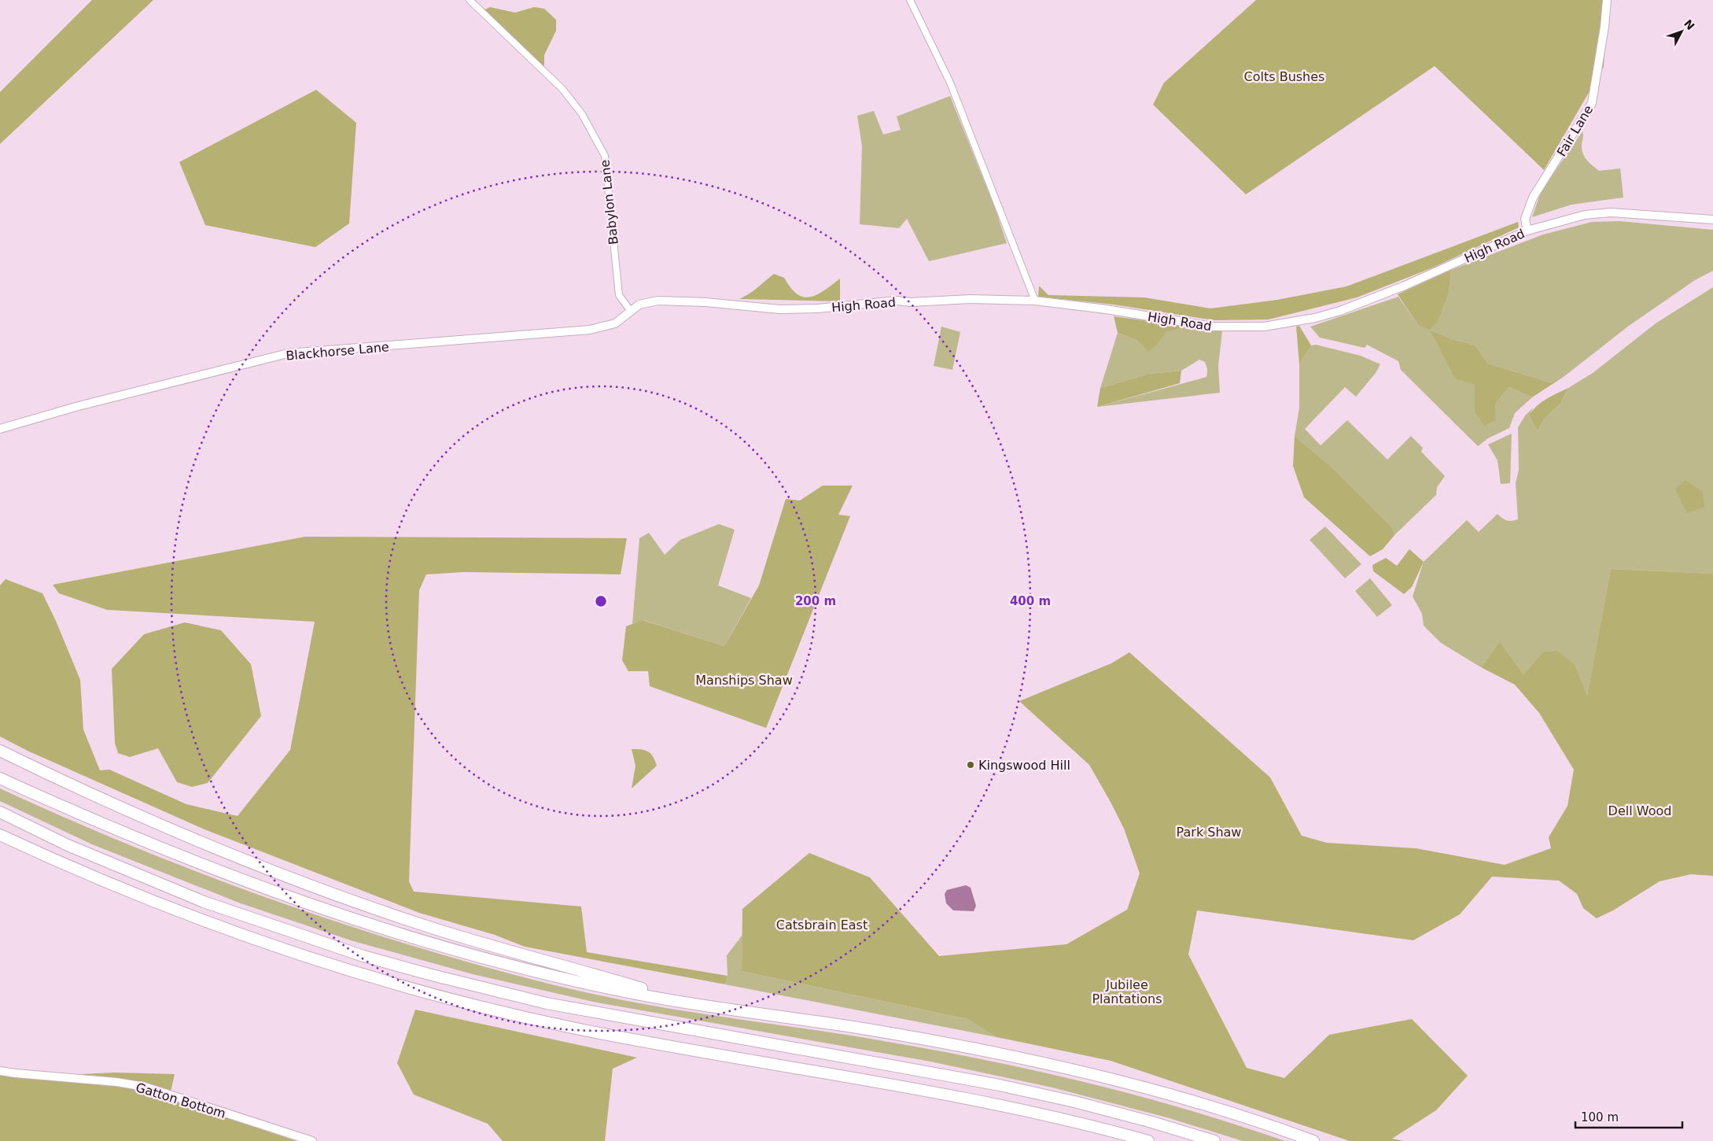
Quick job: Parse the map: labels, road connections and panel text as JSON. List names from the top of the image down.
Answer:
{
  "streets": {
    "street": [
      "Fair Lane",
      "Babylon Lane",
      "High Road",
      "Blackhorse Lane",
      "Gatton Bottom"
    ]
  },
  "crossings": [
    ["Fair Lane", "High Road"],
    ["Babylon Lane", "High Road"],
    ["Babylon Lane", "Blackhorse Lane"],
    ["High Road", "Blackhorse Lane"]
  ],
  "parks": [
    "Colts Bushes",
    "Manships Shaw",
    "Dell Wood",
    "Park Shaw",
    "Catsbrain East",
    "Jubilee Plantations"
  ],
  "places": ["Kingswood Hill"],
  "scale_bar": "100 m",
  "north": "top right",
  "rings": ["200 m", "400 m"]
}
